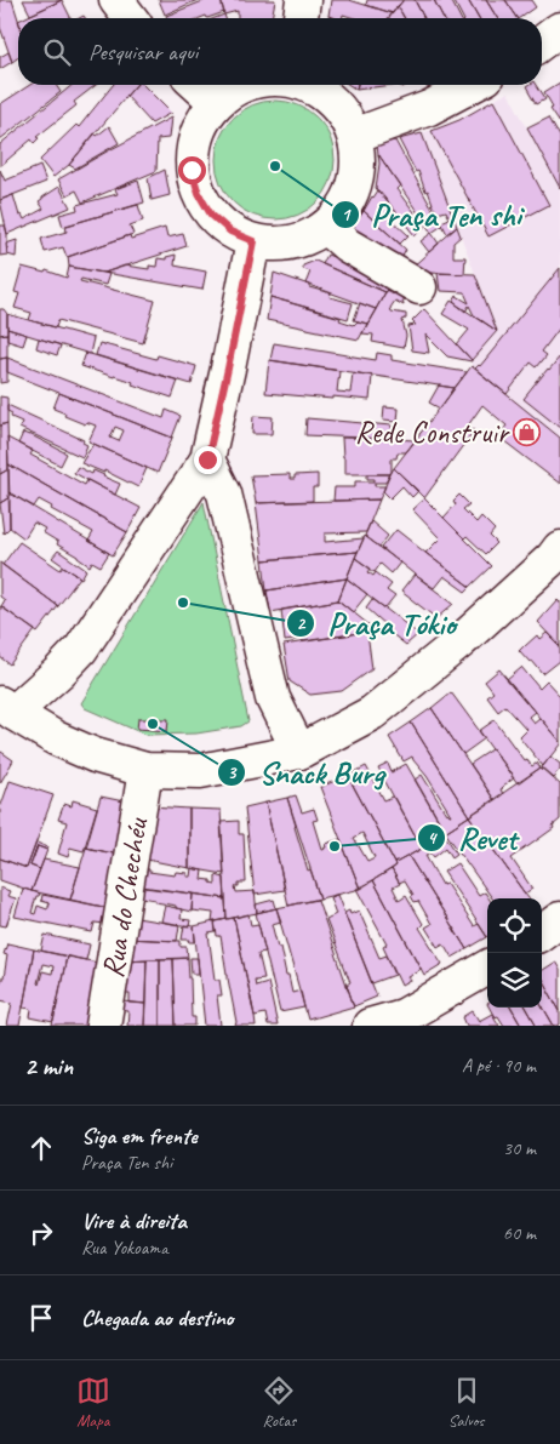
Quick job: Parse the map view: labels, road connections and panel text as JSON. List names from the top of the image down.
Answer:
{
  "streets": {
    "street": ["Rua do Chechéu"]
  },
  "places": {
    "other": [
      "Praça Ten shi",
      "Praça Tókio",
      "Snack Burg",
      "Revet"
    ],
    "shop": ["Rede Construir"]
  },
  "page": {
    "search": "Pesquisar aqui",
    "heading": ["2 min", "A pé · 90 m"],
    "list": [
      ["Siga em frente", "Praça Ten shi", "30 m"],
      ["Vire à direita", "Rua Yokoama", "60 m"],
      "Chegada ao destino"
    ],
    "nav": ["Mapa", "Rotas", "Salvos"]
  }
}
